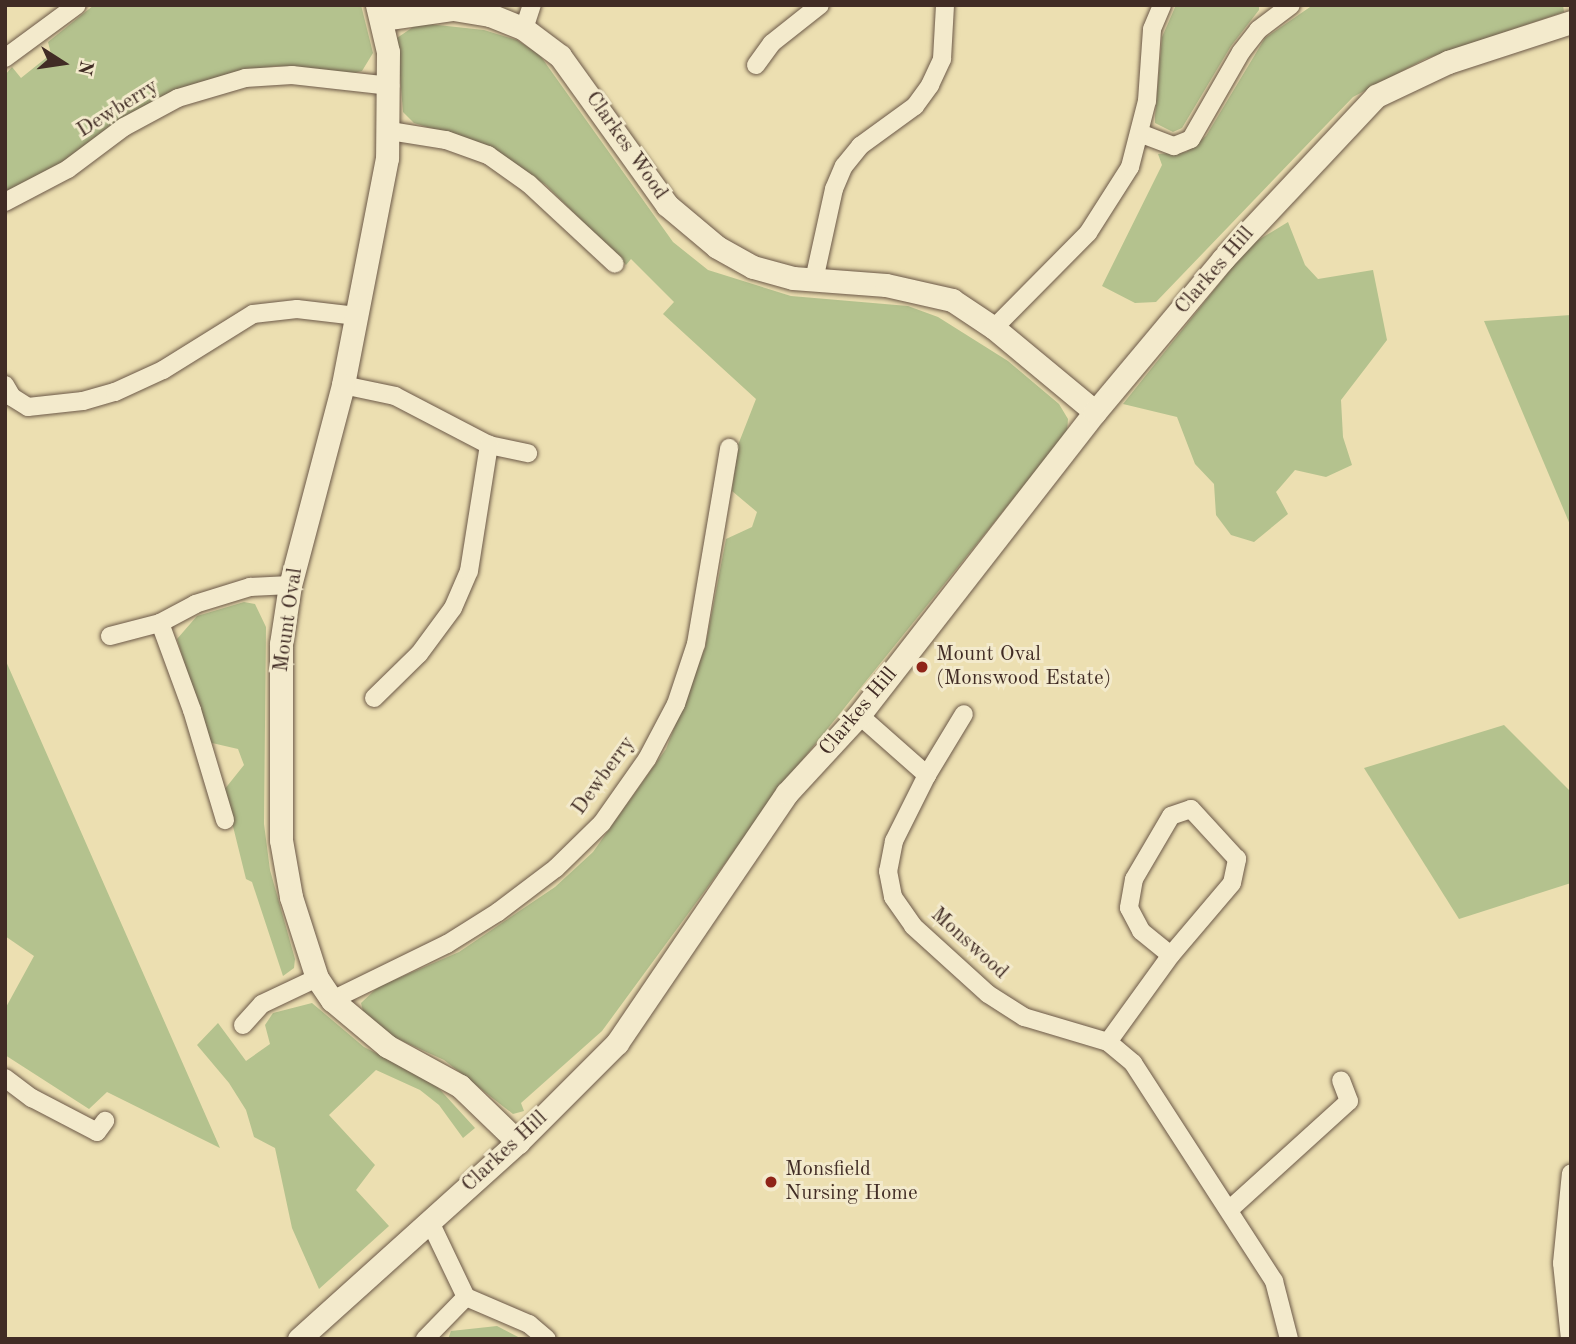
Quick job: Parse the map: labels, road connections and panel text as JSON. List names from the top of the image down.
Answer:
{
  "streets": {
    "street": [
      "Dewberry",
      "Clarkes Wood",
      "Clarkes Hill",
      "Mount Oval",
      "Monswood"
    ]
  },
  "crossings": [
    ["Dewberry", "Mount Oval"],
    ["Clarkes Wood", "Clarkes Hill"],
    ["Clarkes Wood", "Mount Oval"],
    ["Clarkes Hill", "Mount Oval"]
  ],
  "places": ["Mount Oval (Monswood Estate)", "Monsfield Nursing Home"],
  "north": "right"
}
